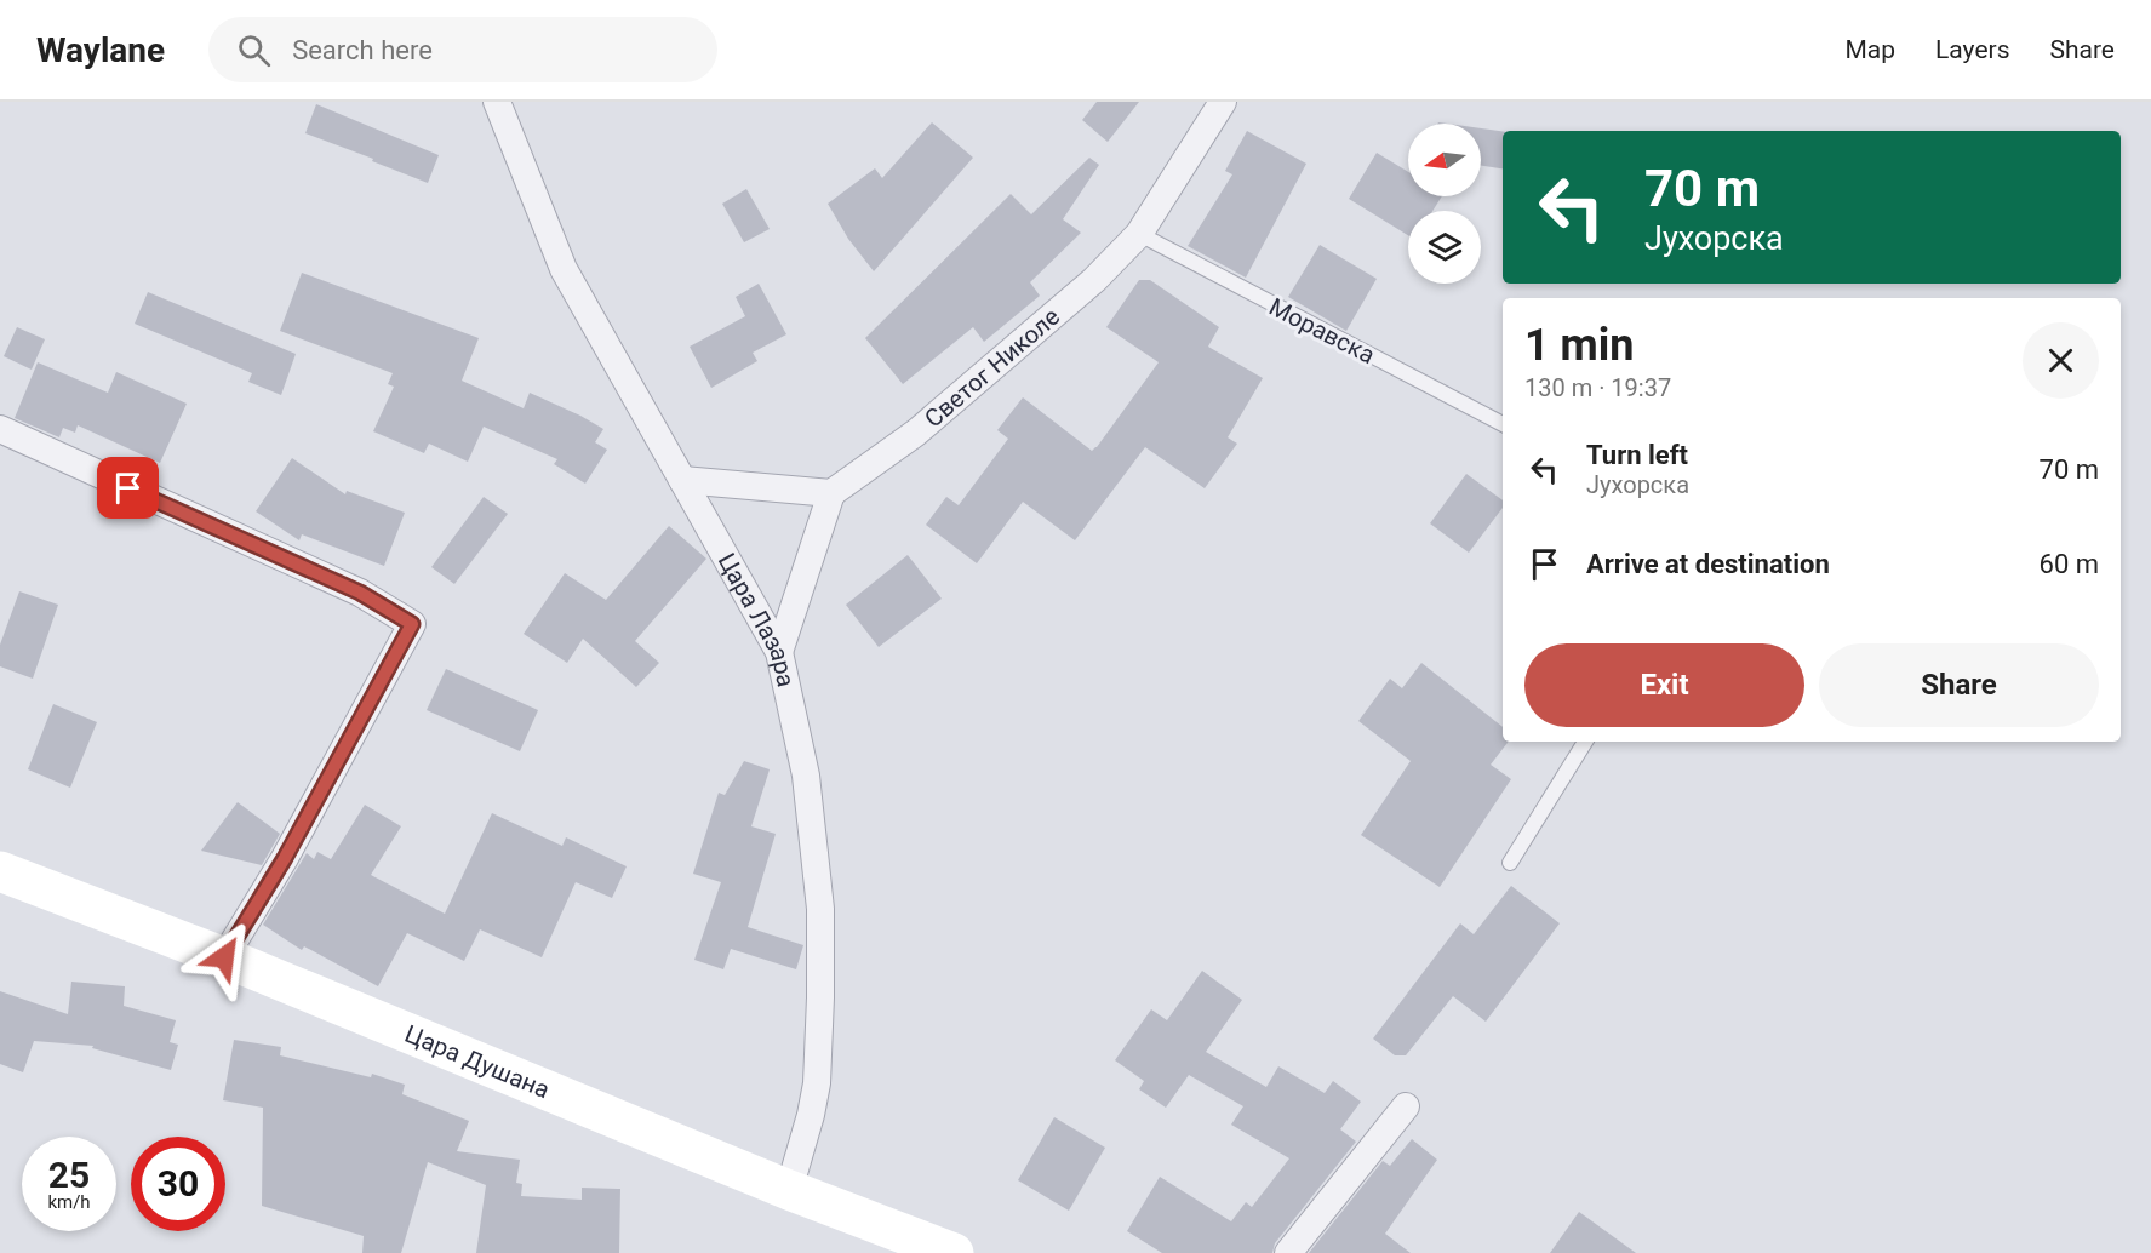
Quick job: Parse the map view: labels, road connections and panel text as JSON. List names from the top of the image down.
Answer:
{
  "streets": {
    "main road": ["Цара Душана"],
    "street": ["Светог Николе", "Цара Лазара"],
    "lane": ["Моравска"]
  },
  "crossings": [
    ["Моравска", "Светог Николе"],
    ["Цара Лазара", "Цара Душана"]
  ],
  "north": "left",
  "page": {
    "header": "Waylane",
    "search": "Search here",
    "nav": ["Map", "Layers", "Share"],
    "turn": ["70 m", "Јухорска"],
    "heading": ["1 min", "130 m · 19:37"],
    "list": [
      {
        "name": "Turn left",
        "note": "Јухорска",
        "value": "70 m"
      },
      {
        "name": "Arrive at destination",
        "value": "60 m"
      }
    ],
    "buttons": ["Exit", "Share"],
    "speed": "25 km/h",
    "limit": "30"
  }
}
